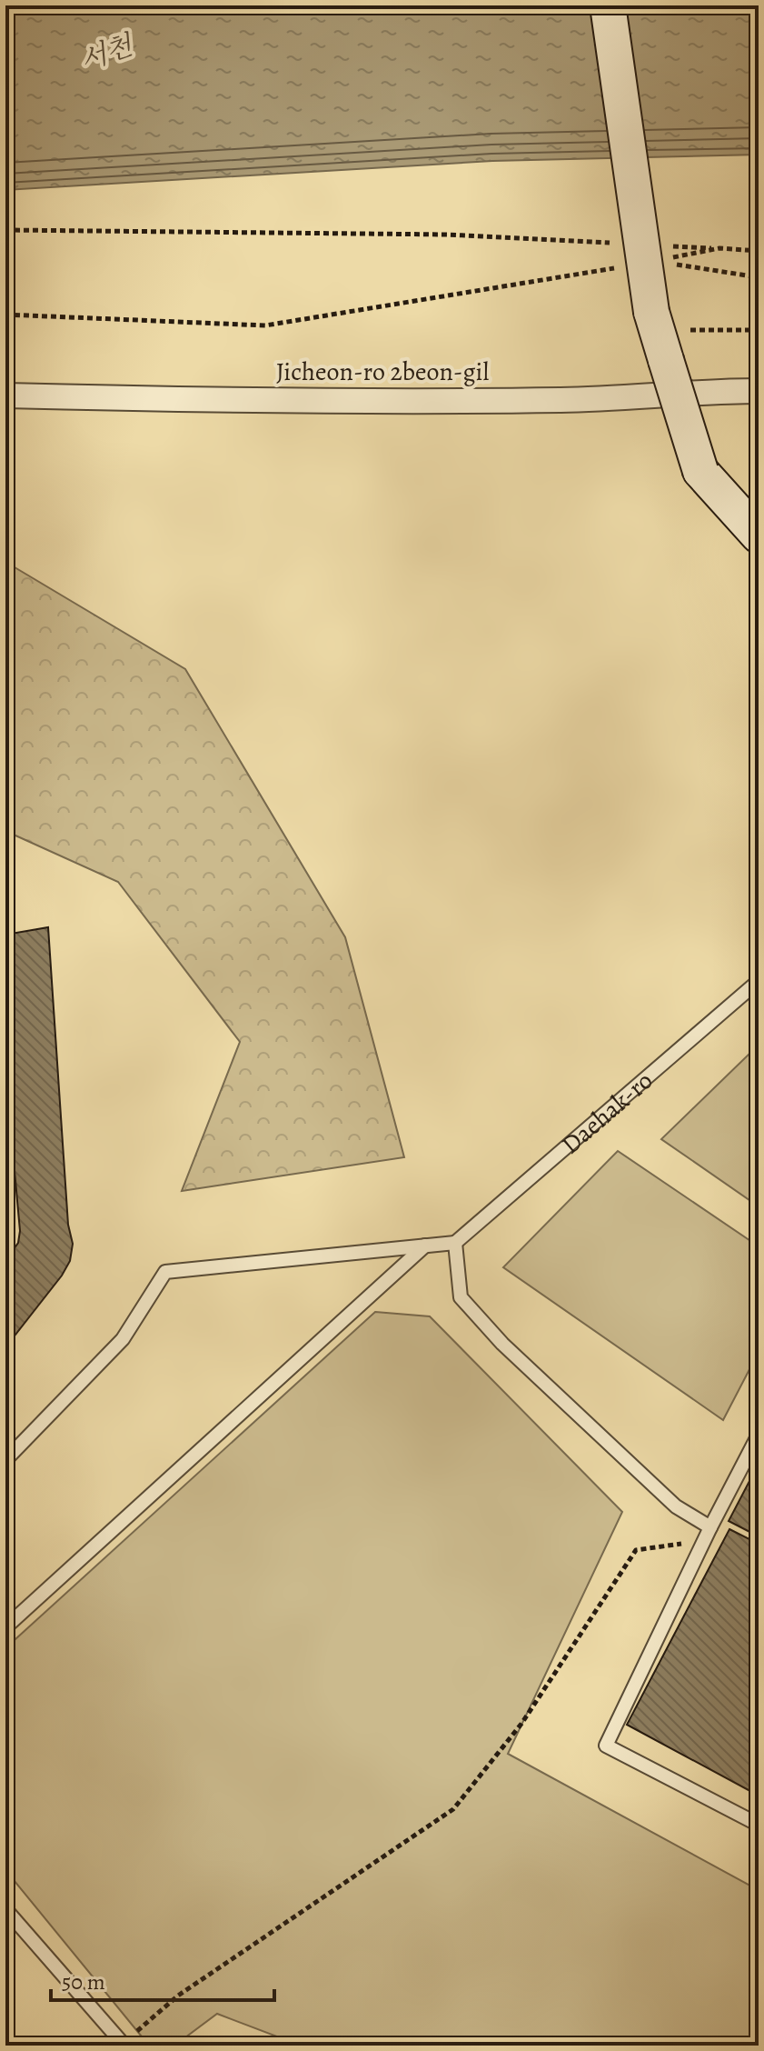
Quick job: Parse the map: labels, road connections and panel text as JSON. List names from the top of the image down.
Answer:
{
  "streets": {
    "street": ["Jicheon-ro 2beon-gil"],
    "lane": ["Daehak-ro"]
  },
  "water": ["서천"],
  "scale_bar": "50 m"
}
